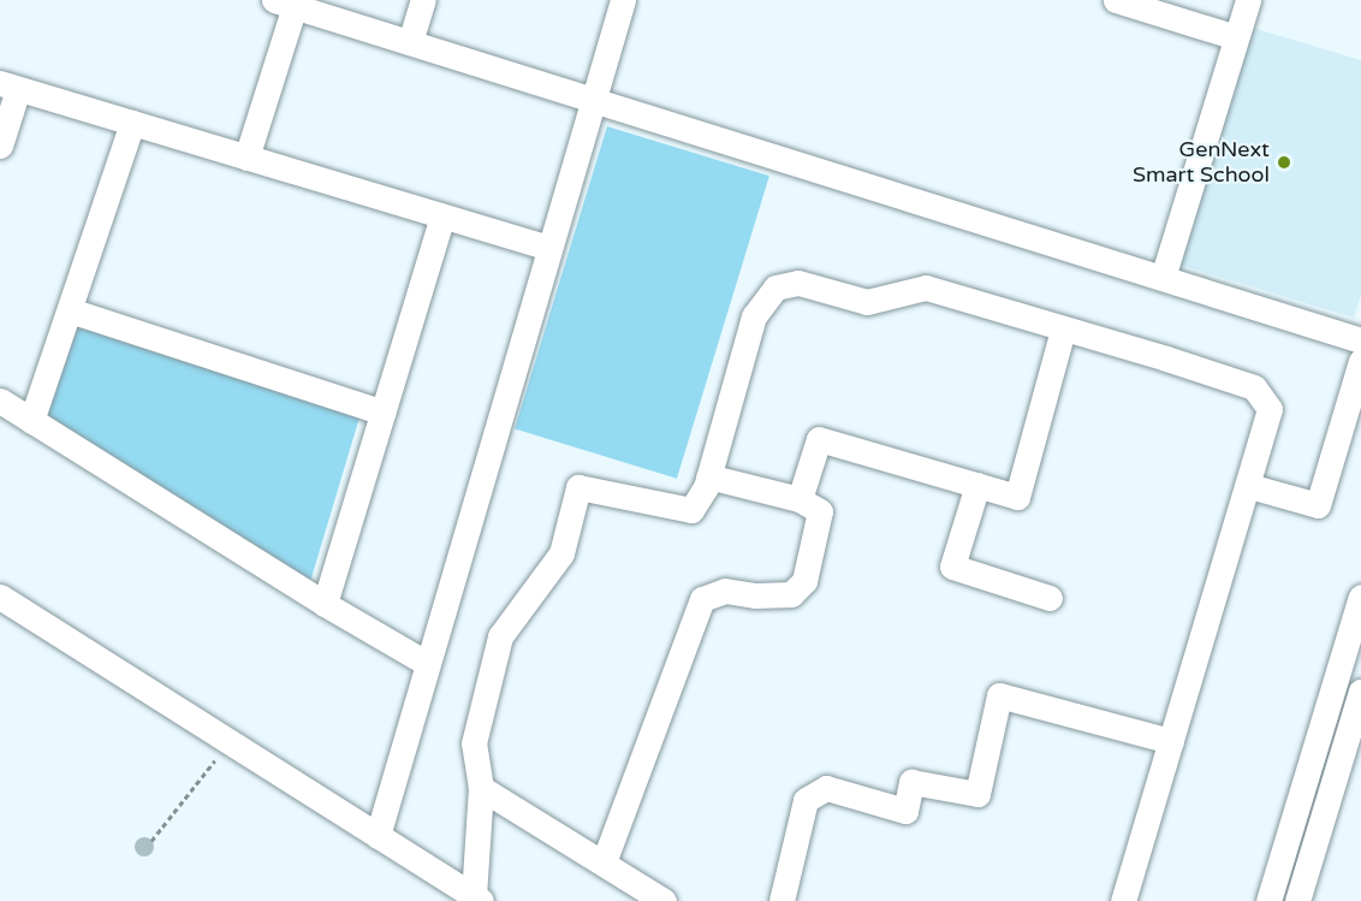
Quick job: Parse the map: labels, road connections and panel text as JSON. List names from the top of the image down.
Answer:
{
  "places": ["GenNext Smart School"]
}
